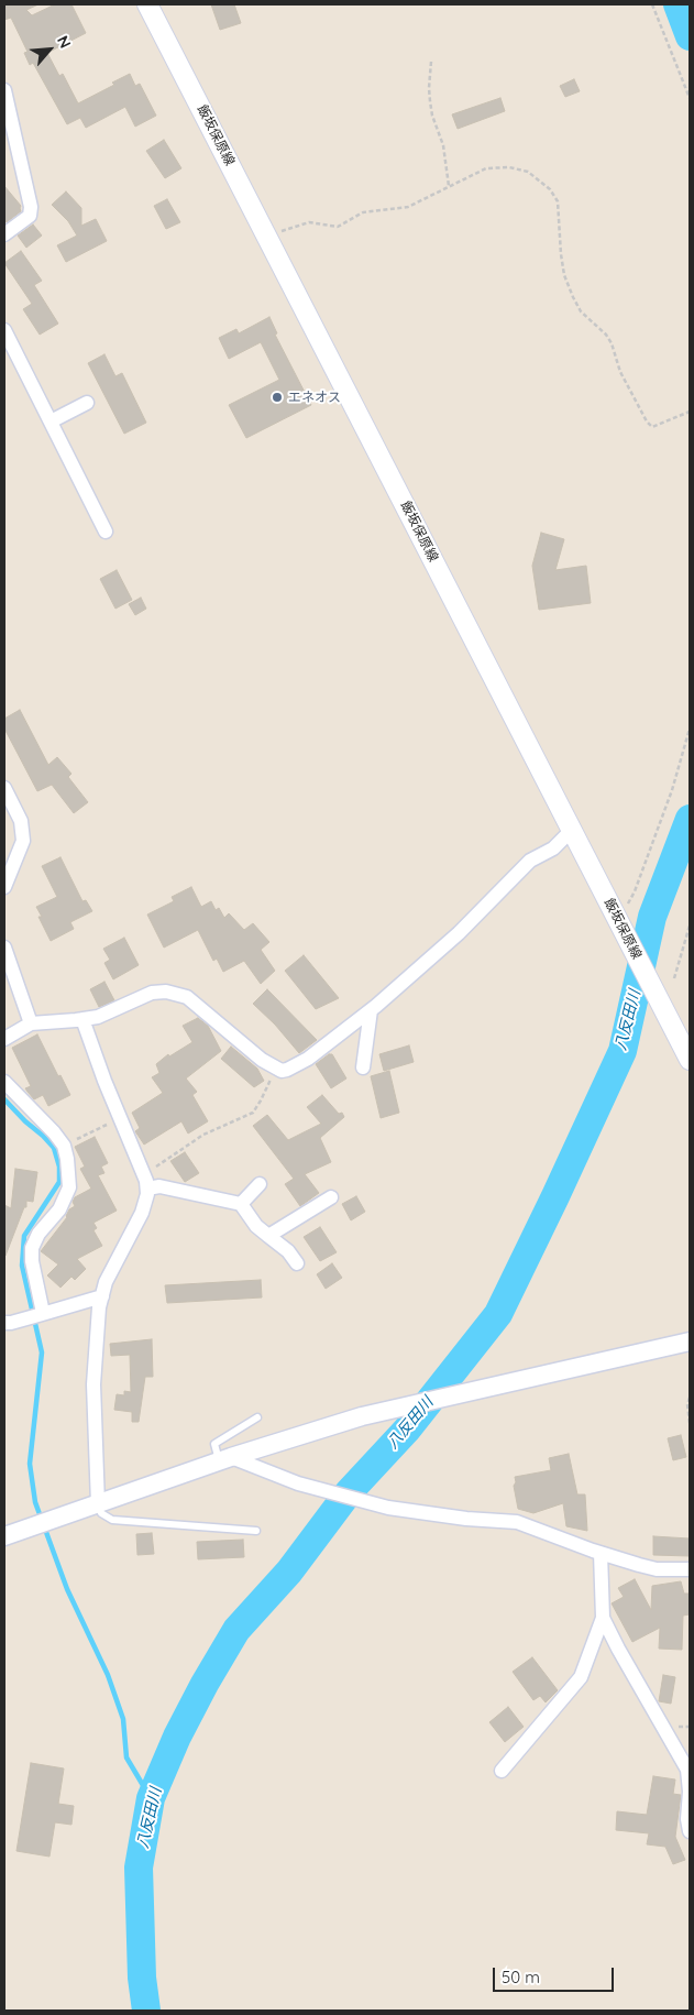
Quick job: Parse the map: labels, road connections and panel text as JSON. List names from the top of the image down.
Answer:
{
  "streets": {
    "main road": ["飯坂保原線"]
  },
  "water": ["八反田川"],
  "places": ["エネオス"],
  "scale_bar": "50 m",
  "north": "top right"
}
